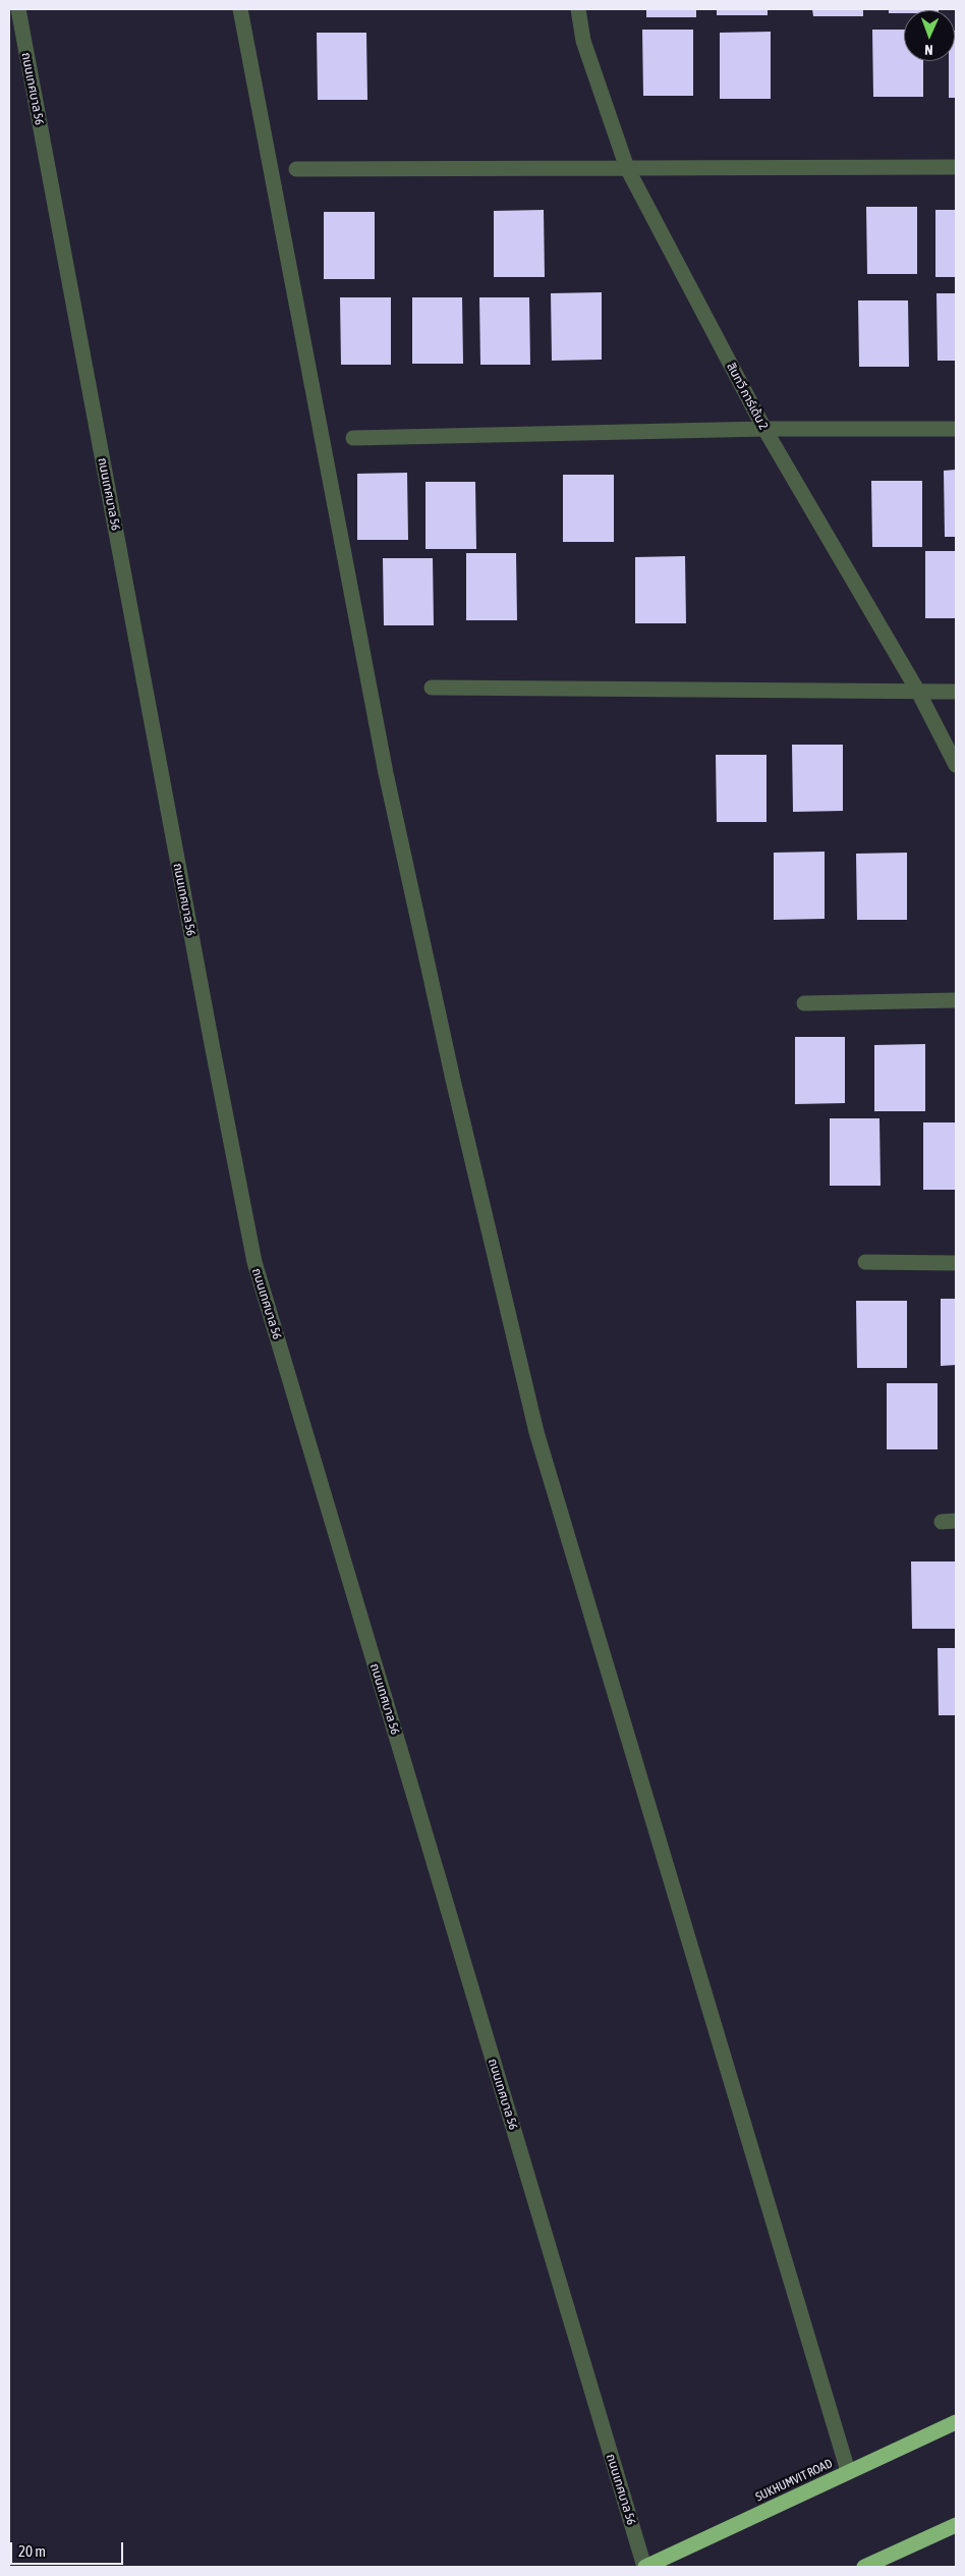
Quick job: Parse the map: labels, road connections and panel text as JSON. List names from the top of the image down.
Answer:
{
  "streets": {
    "highway": ["SUKHUMVIT ROAD"],
    "street": ["ถนนเทศบาล 56", "สินทวี การ์เด้น 2"]
  },
  "crossings": [
    ["ถนนเทศบาล 56", "SUKHUMVIT ROAD"]
  ],
  "scale_bar": "20 m",
  "north": "bottom"
}
